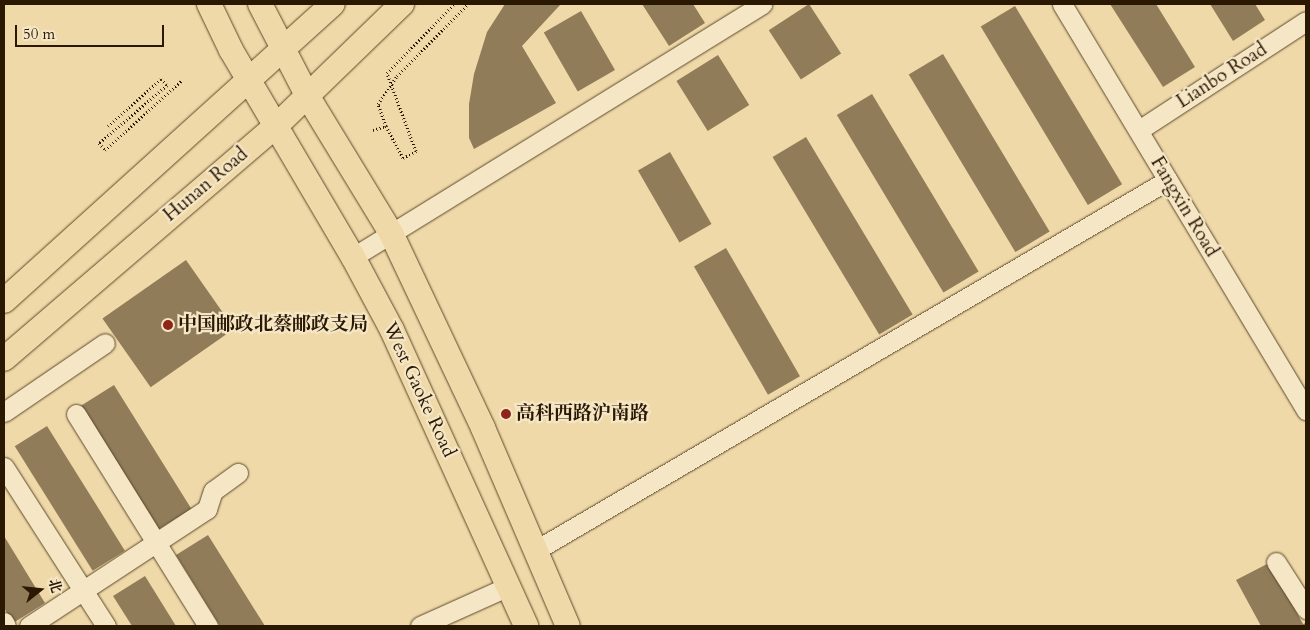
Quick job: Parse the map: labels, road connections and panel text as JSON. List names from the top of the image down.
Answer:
{
  "streets": {
    "main road": ["Hunan Road", "West Gaoke Road"],
    "street": ["Lianbo Road", "Fangxin Road"]
  },
  "crossings": [
    ["Lianbo Road", "Fangxin Road"],
    ["Hunan Road", "West Gaoke Road"]
  ],
  "places": ["中国邮政北蔡邮政支局", "高科西路沪南路"],
  "scale_bar": "50 m",
  "north": "right"
}
